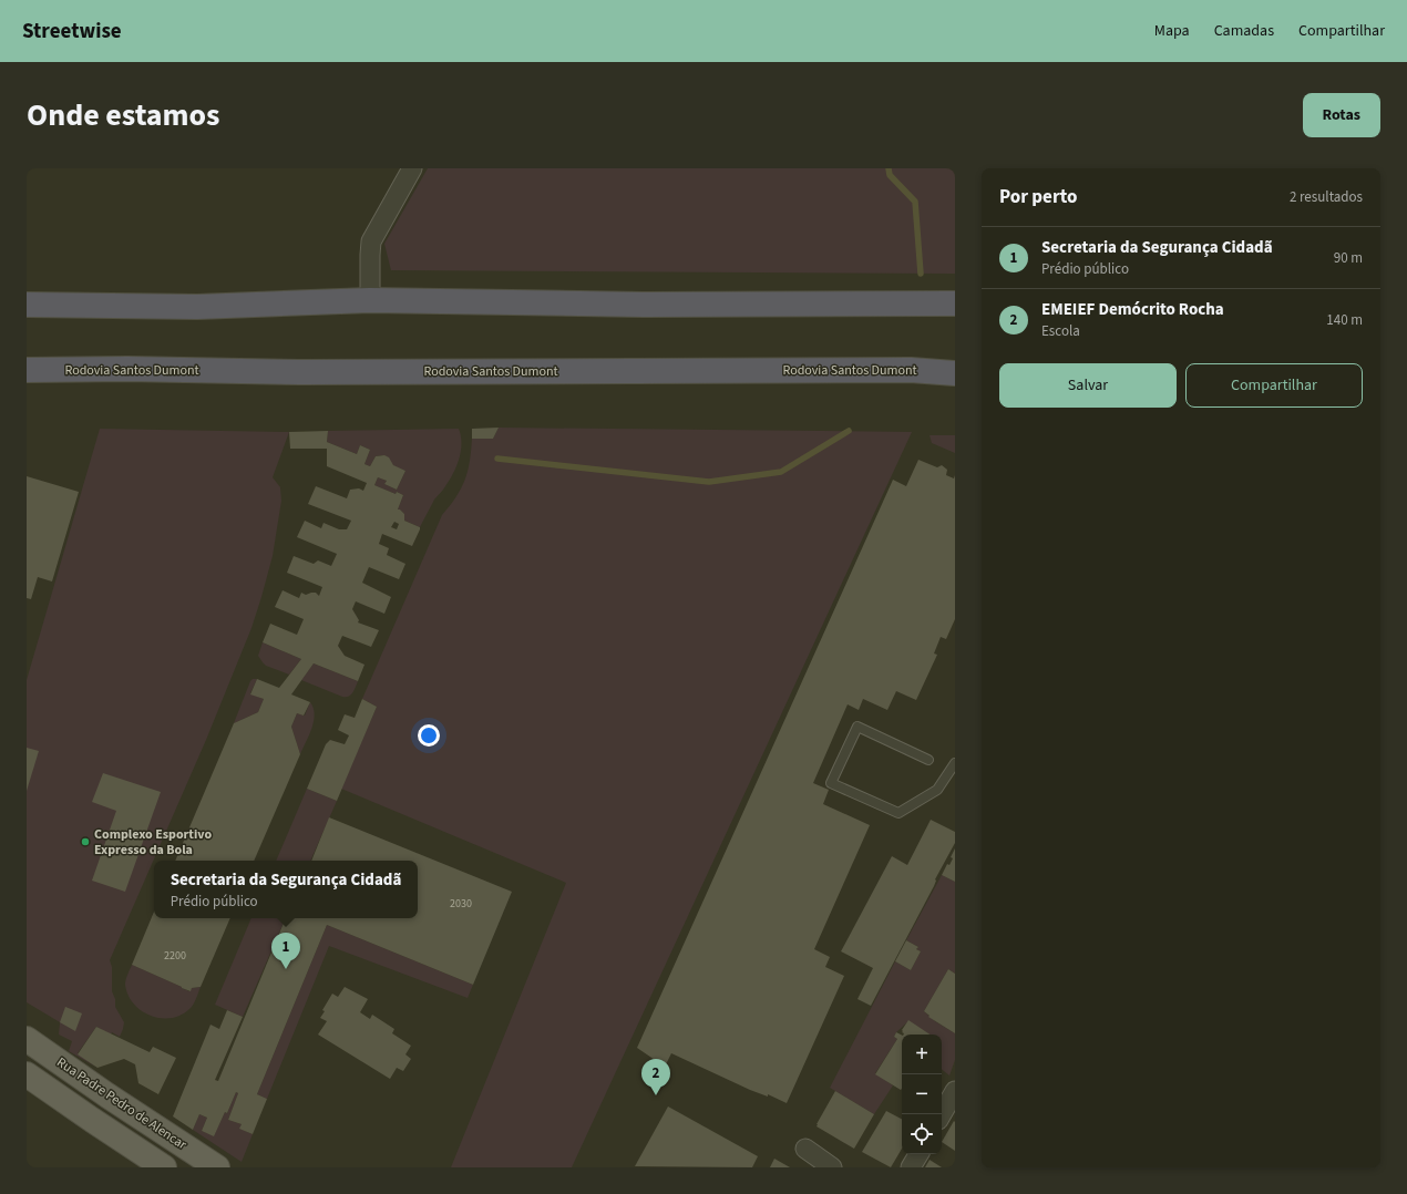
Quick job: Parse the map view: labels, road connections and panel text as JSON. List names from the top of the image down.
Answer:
{
  "streets": {
    "highway": ["Rodovia Santos Dumont"],
    "main road": ["Rua Padre Pedro de Alencar"]
  },
  "places": ["Complexo Esportivo Expresso da Bola"],
  "house_numbers": ["2030", "2200"],
  "page": {
    "header": "Streetwise",
    "nav": ["Mapa", "Camadas", "Compartilhar"],
    "title": "Onde estamos",
    "buttons": [
      "Rotas",
      ["Salvar", "Compartilhar"]
    ],
    "heading": ["Por perto", "2 resultados"],
    "list": [
      {
        "mark": "1",
        "name": "Secretaria da Segurança Cidadã",
        "note": "Prédio público",
        "value": "90 m"
      },
      {
        "mark": "2",
        "name": "EMEIEF Demócrito Rocha",
        "note": "Escola",
        "value": "140 m"
      }
    ],
    "popup": ["Secretaria da Segurança Cidadã", "Prédio público"],
    "pins": ["1", "2"],
    "map_buttons": ["+", "−"]
  }
}
